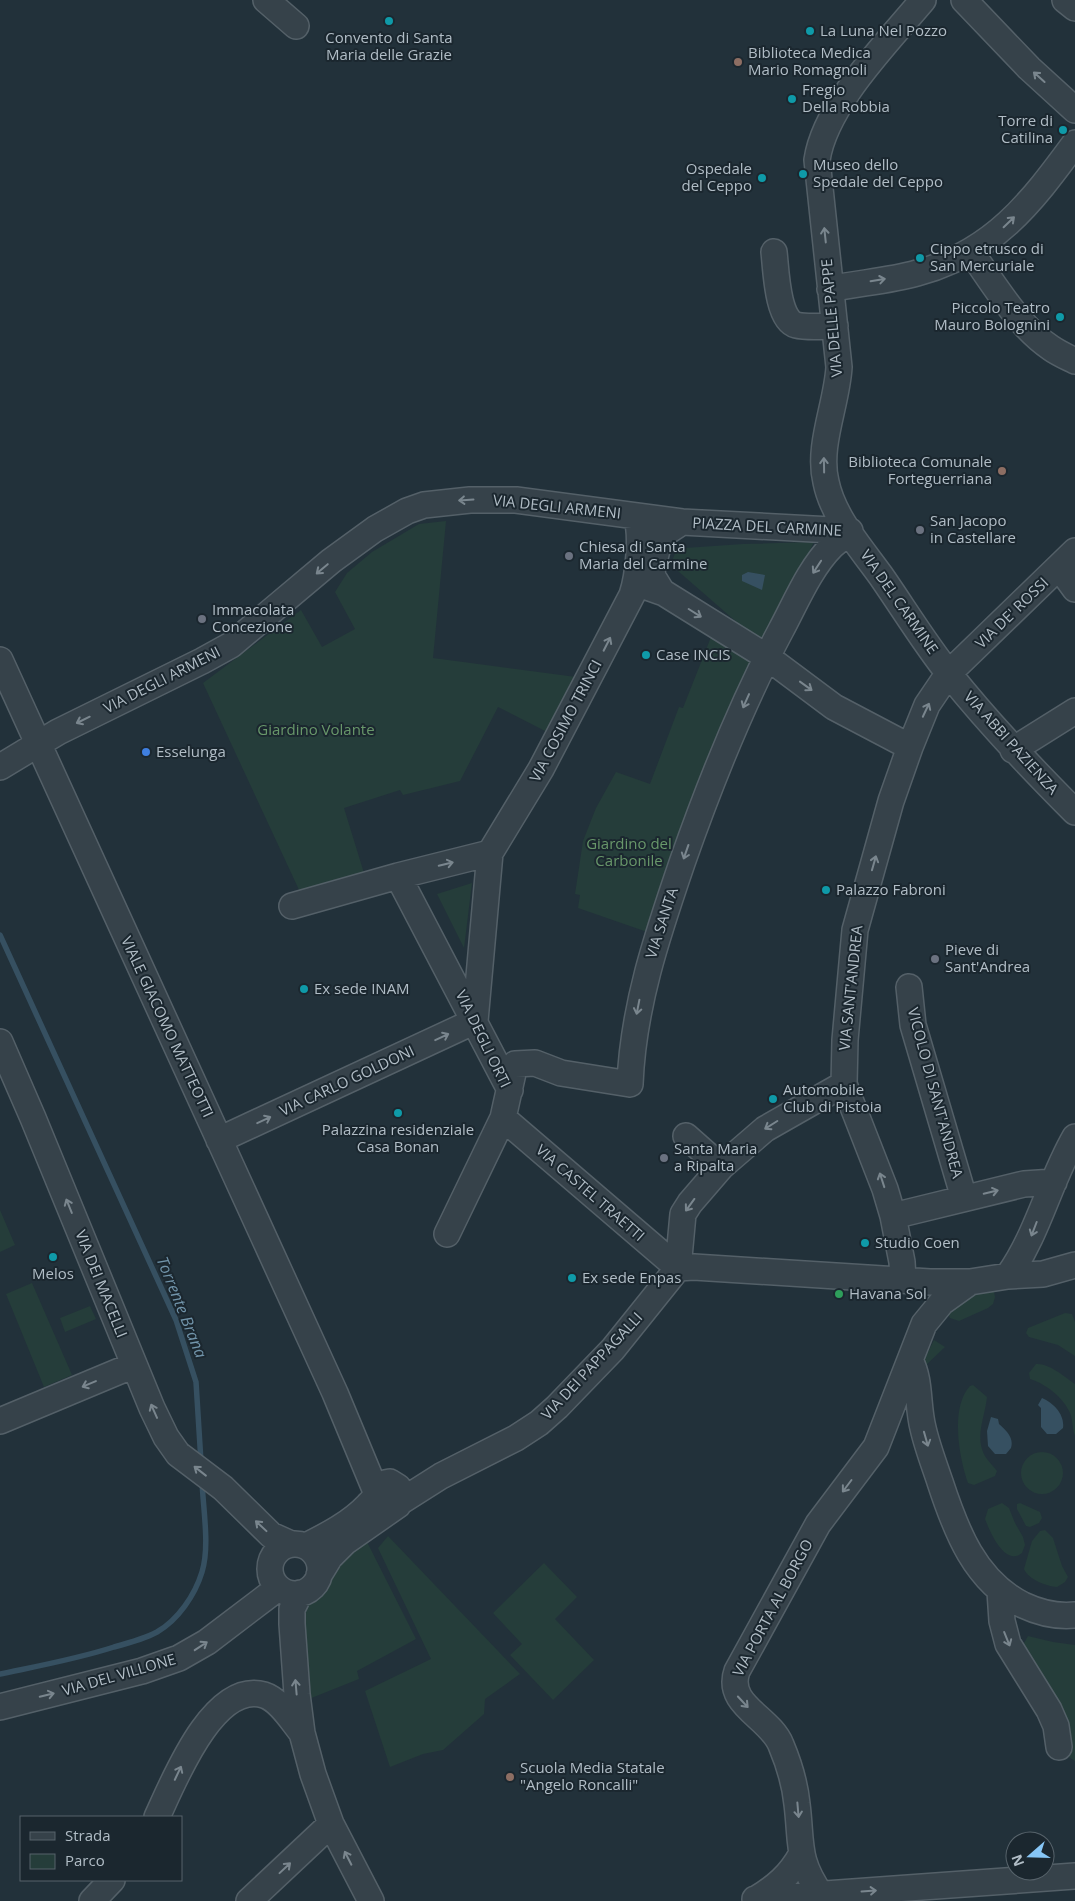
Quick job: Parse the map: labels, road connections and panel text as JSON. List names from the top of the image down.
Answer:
{
  "streets": {
    "street": [
      "VIA DELLE PAPPE",
      "VIA DEGLI ARMENI",
      "PIAZZA DEL CARMINE",
      "VIA DEL CARMINE",
      "VIA DE' ROSSI",
      "VIA COSIMO TRINCI",
      "VIA ABBI PAZIENZA",
      "VIA SANTA",
      "VIA SANT'ANDREA",
      "VIALE GIACOMO MATTEOTTI",
      "VIA DEGLI ORTI",
      "VIA CARLO GOLDONI",
      "VICOLO DI SANT'ANDREA",
      "VIA CASTEL TRAETTI",
      "VIA DEI MACELLI",
      "VIA DEI PAPPAGALLI",
      "VIA PORTA AL BORGO",
      "VIA DEL VILLONE"
    ]
  },
  "crossings": [
    ["VIA DELLE PAPPE", "PIAZZA DEL CARMINE"],
    ["VIA DELLE PAPPE", "VIA DEL CARMINE"],
    ["VIA DEGLI ARMENI", "PIAZZA DEL CARMINE"],
    ["VIA DEGLI ARMENI", "VIALE GIACOMO MATTEOTTI"],
    ["PIAZZA DEL CARMINE", "VIA DEL CARMINE"],
    ["PIAZZA DEL CARMINE", "VIA COSIMO TRINCI"],
    ["PIAZZA DEL CARMINE", "VIA SANTA"],
    ["VIA DEL CARMINE", "VIA DE' ROSSI"],
    ["VIA DEL CARMINE", "VIA ABBI PAZIENZA"],
    ["VIA DEL CARMINE", "VIA SANT'ANDREA"],
    ["VIA DE' ROSSI", "VIA ABBI PAZIENZA"],
    ["VIA DE' ROSSI", "VIA SANT'ANDREA"],
    ["VIA COSIMO TRINCI", "VIA DEGLI ORTI"],
    ["VIA COSIMO TRINCI", "VIA CARLO GOLDONI"],
    ["VIA ABBI PAZIENZA", "VIA SANT'ANDREA"],
    ["VIA SANTA", "VIA DEGLI ORTI"],
    ["VIALE GIACOMO MATTEOTTI", "VIA CARLO GOLDONI"],
    ["VIALE GIACOMO MATTEOTTI", "VIA DEI PAPPAGALLI"],
    ["VIA DEGLI ORTI", "VIA CARLO GOLDONI"],
    ["VIA DEGLI ORTI", "VIA CASTEL TRAETTI"],
    ["VIA CASTEL TRAETTI", "VIA DEI PAPPAGALLI"],
    ["VIA DEI MACELLI", "VIA DEL VILLONE"]
  ],
  "one_way": [
    "VIA DELLE PAPPE",
    "VIA DEGLI ARMENI",
    "VIA COSIMO TRINCI",
    "VIA SANTA",
    "VIA SANT'ANDREA",
    "VIA DEI MACELLI",
    "VIA PORTA AL BORGO",
    "VIA DEL VILLONE"
  ],
  "water": ["Torrente Brana"],
  "parks": ["Giardino Volante", "Giardino del Carbonile"],
  "places": [
    "Convento di Santa Maria delle Grazie",
    "La Luna Nel Pozzo",
    "Biblioteca Medica Mario Romagnoli",
    "Fregio Della Robbia",
    "Torre di Catilina",
    "Museo dello Spedale del Ceppo",
    "Ospedale del Ceppo",
    "Cippo etrusco di San Mercuriale",
    "Piccolo Teatro Mauro Bolognini",
    "Biblioteca Comunale Forteguerriana",
    "San Jacopo in Castellare",
    "Chiesa di Santa Maria del Carmine",
    "Immacolata Concezione",
    "Case INCIS",
    "Esselunga",
    "Palazzo Fabroni",
    "Pieve di Sant'Andrea",
    "Ex sede INAM",
    "Automobile Club di Pistoia",
    "Palazzina residenziale Casa Bonan",
    "Santa Maria a Ripalta",
    "Studio Coen",
    "Melos",
    "Ex sede Enpas",
    "Havana Sol",
    "Scuola Media Statale \"Angelo Roncalli\""
  ],
  "legend": ["Strada", "Parco"],
  "north": "left"
}
